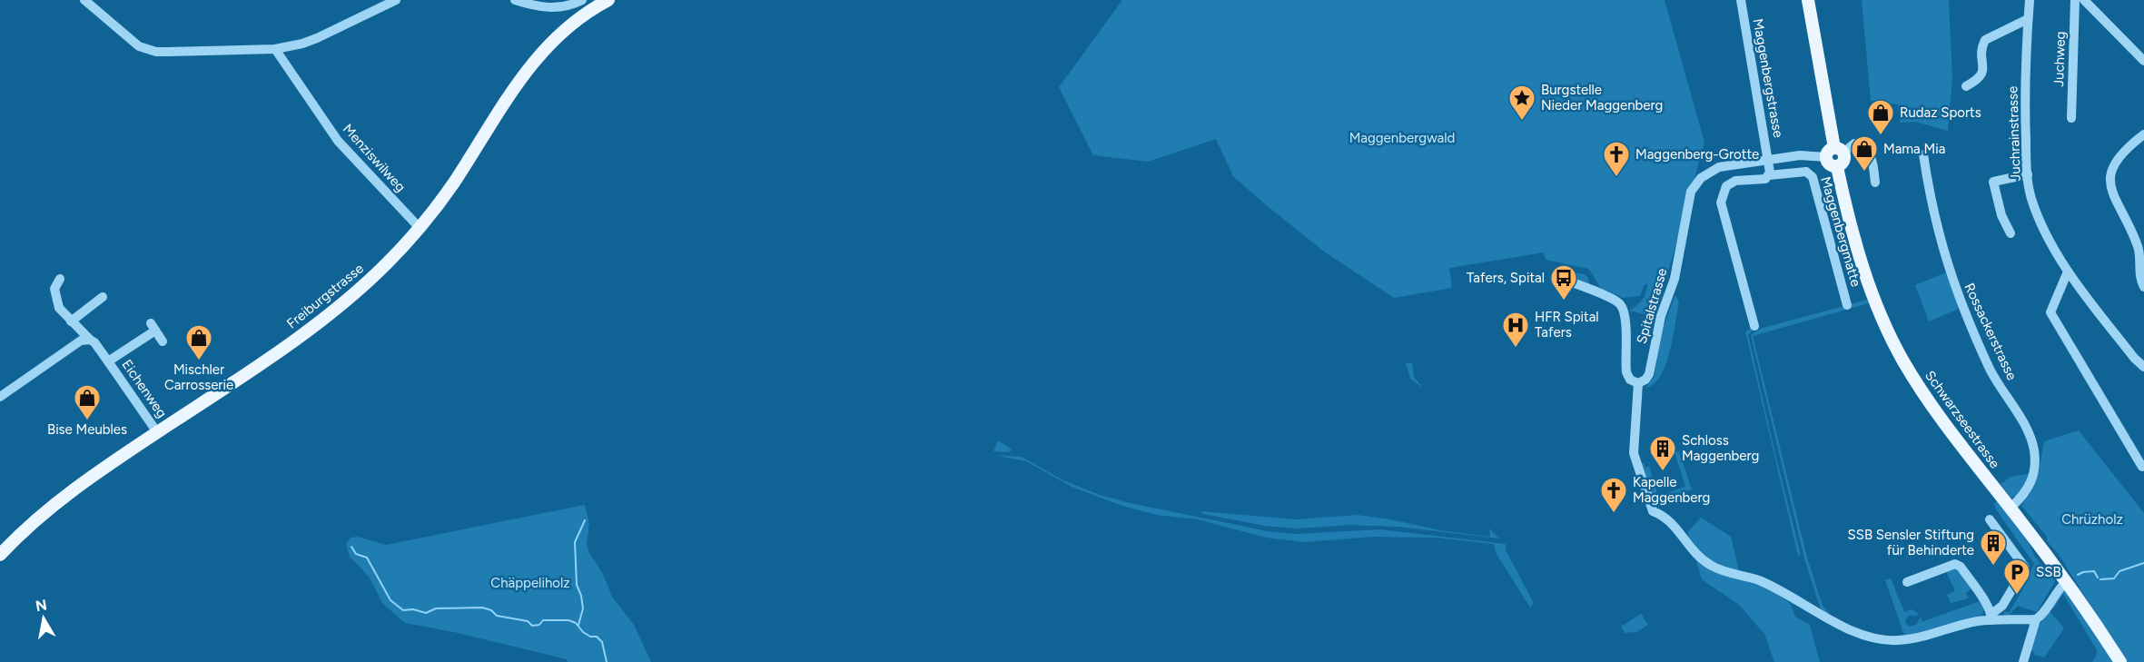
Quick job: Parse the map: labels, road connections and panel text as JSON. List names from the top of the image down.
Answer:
{
  "streets": {
    "main road": ["Freiburgstrasse", "Schwarzseestrasse"],
    "street": [
      "Juchweg",
      "Maggenbergstrasse",
      "Juchrainstrasse",
      "Menziswilweg",
      "Maggenbergmatte",
      "Spitalstrasse",
      "Rossackerstrasse",
      "Eichenweg"
    ]
  },
  "crossings": [
    ["Maggenbergstrasse", "Spitalstrasse"],
    ["Menziswilweg", "Freiburgstrasse"],
    ["Freiburgstrasse", "Eichenweg"],
    ["Spitalstrasse", "Schwarzseestrasse"],
    ["Rossackerstrasse", "Schwarzseestrasse"]
  ],
  "parks": ["Maggenbergwald", "Chrüzholz", "Chäppeliholz"],
  "places": {
    "place": ["Burgstelle Nieder Maggenberg"],
    "shop": [
      "Rudaz Sports",
      "Mama Mia",
      "Mischler Carrosserie",
      "Bise Meubles"
    ],
    "church": ["Maggenberg-Grotte", "Kapelle Maggenberg"],
    "bus stop": ["Tafers, Spital"],
    "hospital": ["HFR Spital Tafers"],
    "building": ["Schloss Maggenberg", "SSB Sensler Stiftung für Behinderte"],
    "parking": ["SSB"]
  },
  "north": "top"
}
